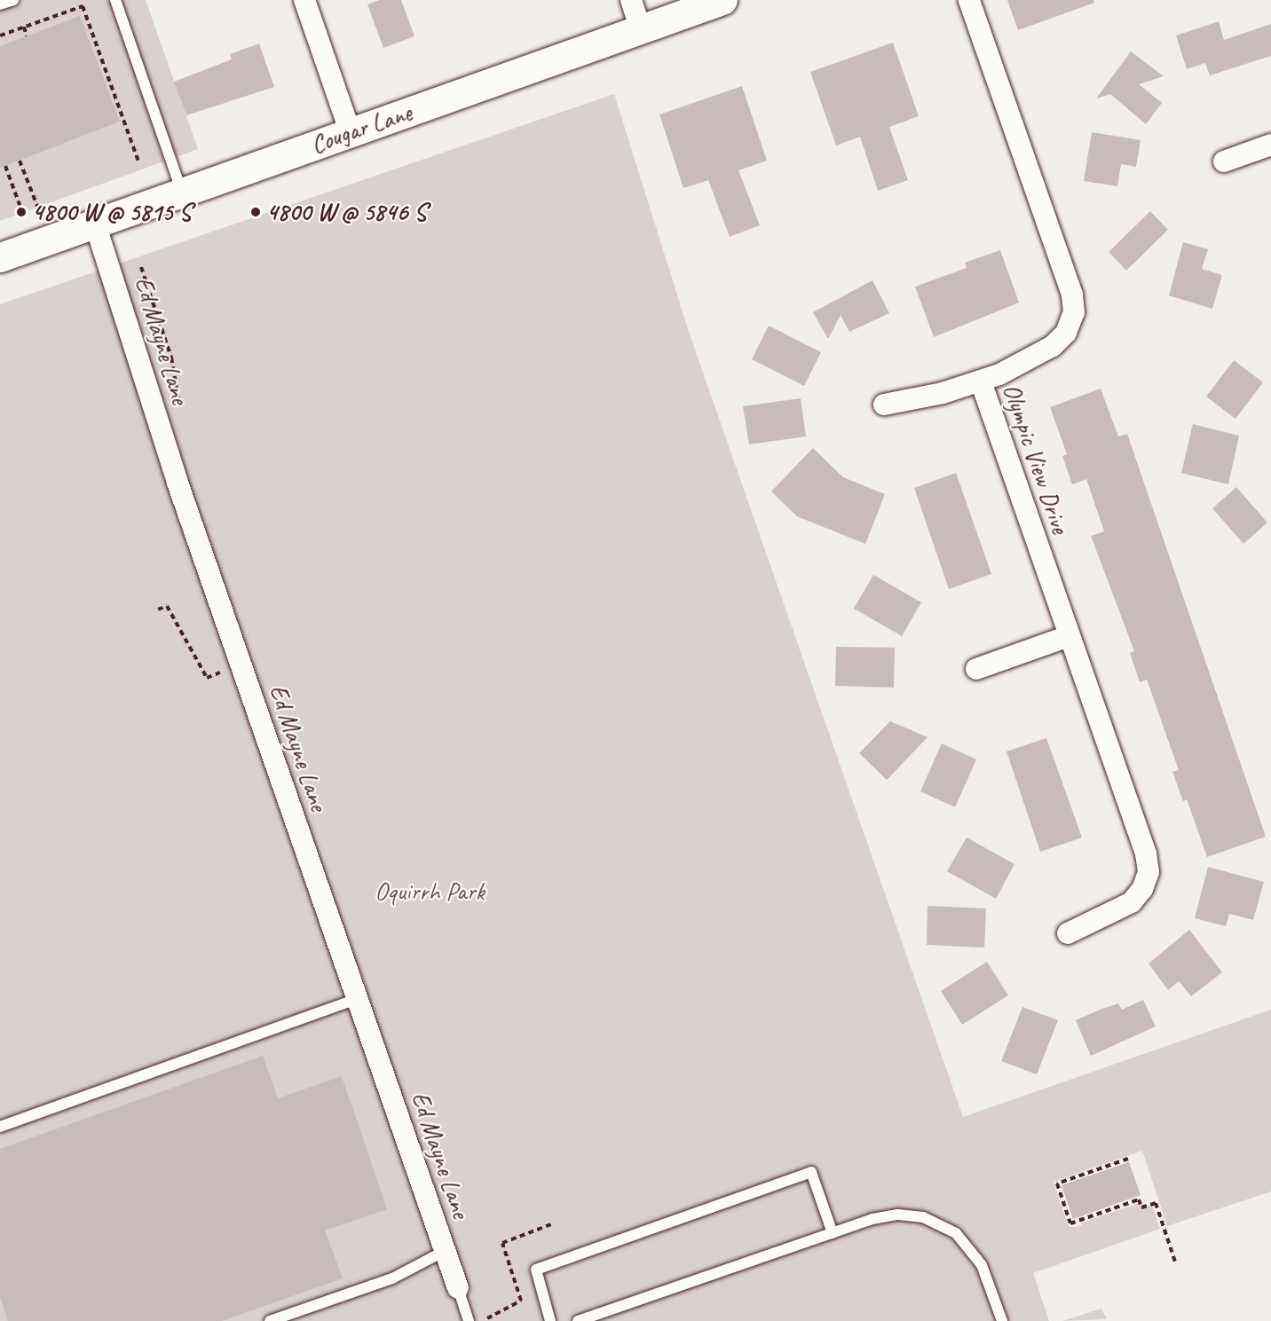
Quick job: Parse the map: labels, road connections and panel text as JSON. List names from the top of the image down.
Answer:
{
  "streets": {
    "main road": ["Cougar Lane"],
    "street": ["Ed Mayne Lane", "Olympic View Drive"]
  },
  "crossings": [
    ["Cougar Lane", "Ed Mayne Lane"]
  ],
  "parks": ["Oquirrh Park"],
  "places": ["4800 W @ 5815 S", "4800 W @ 5846 S"]
}
